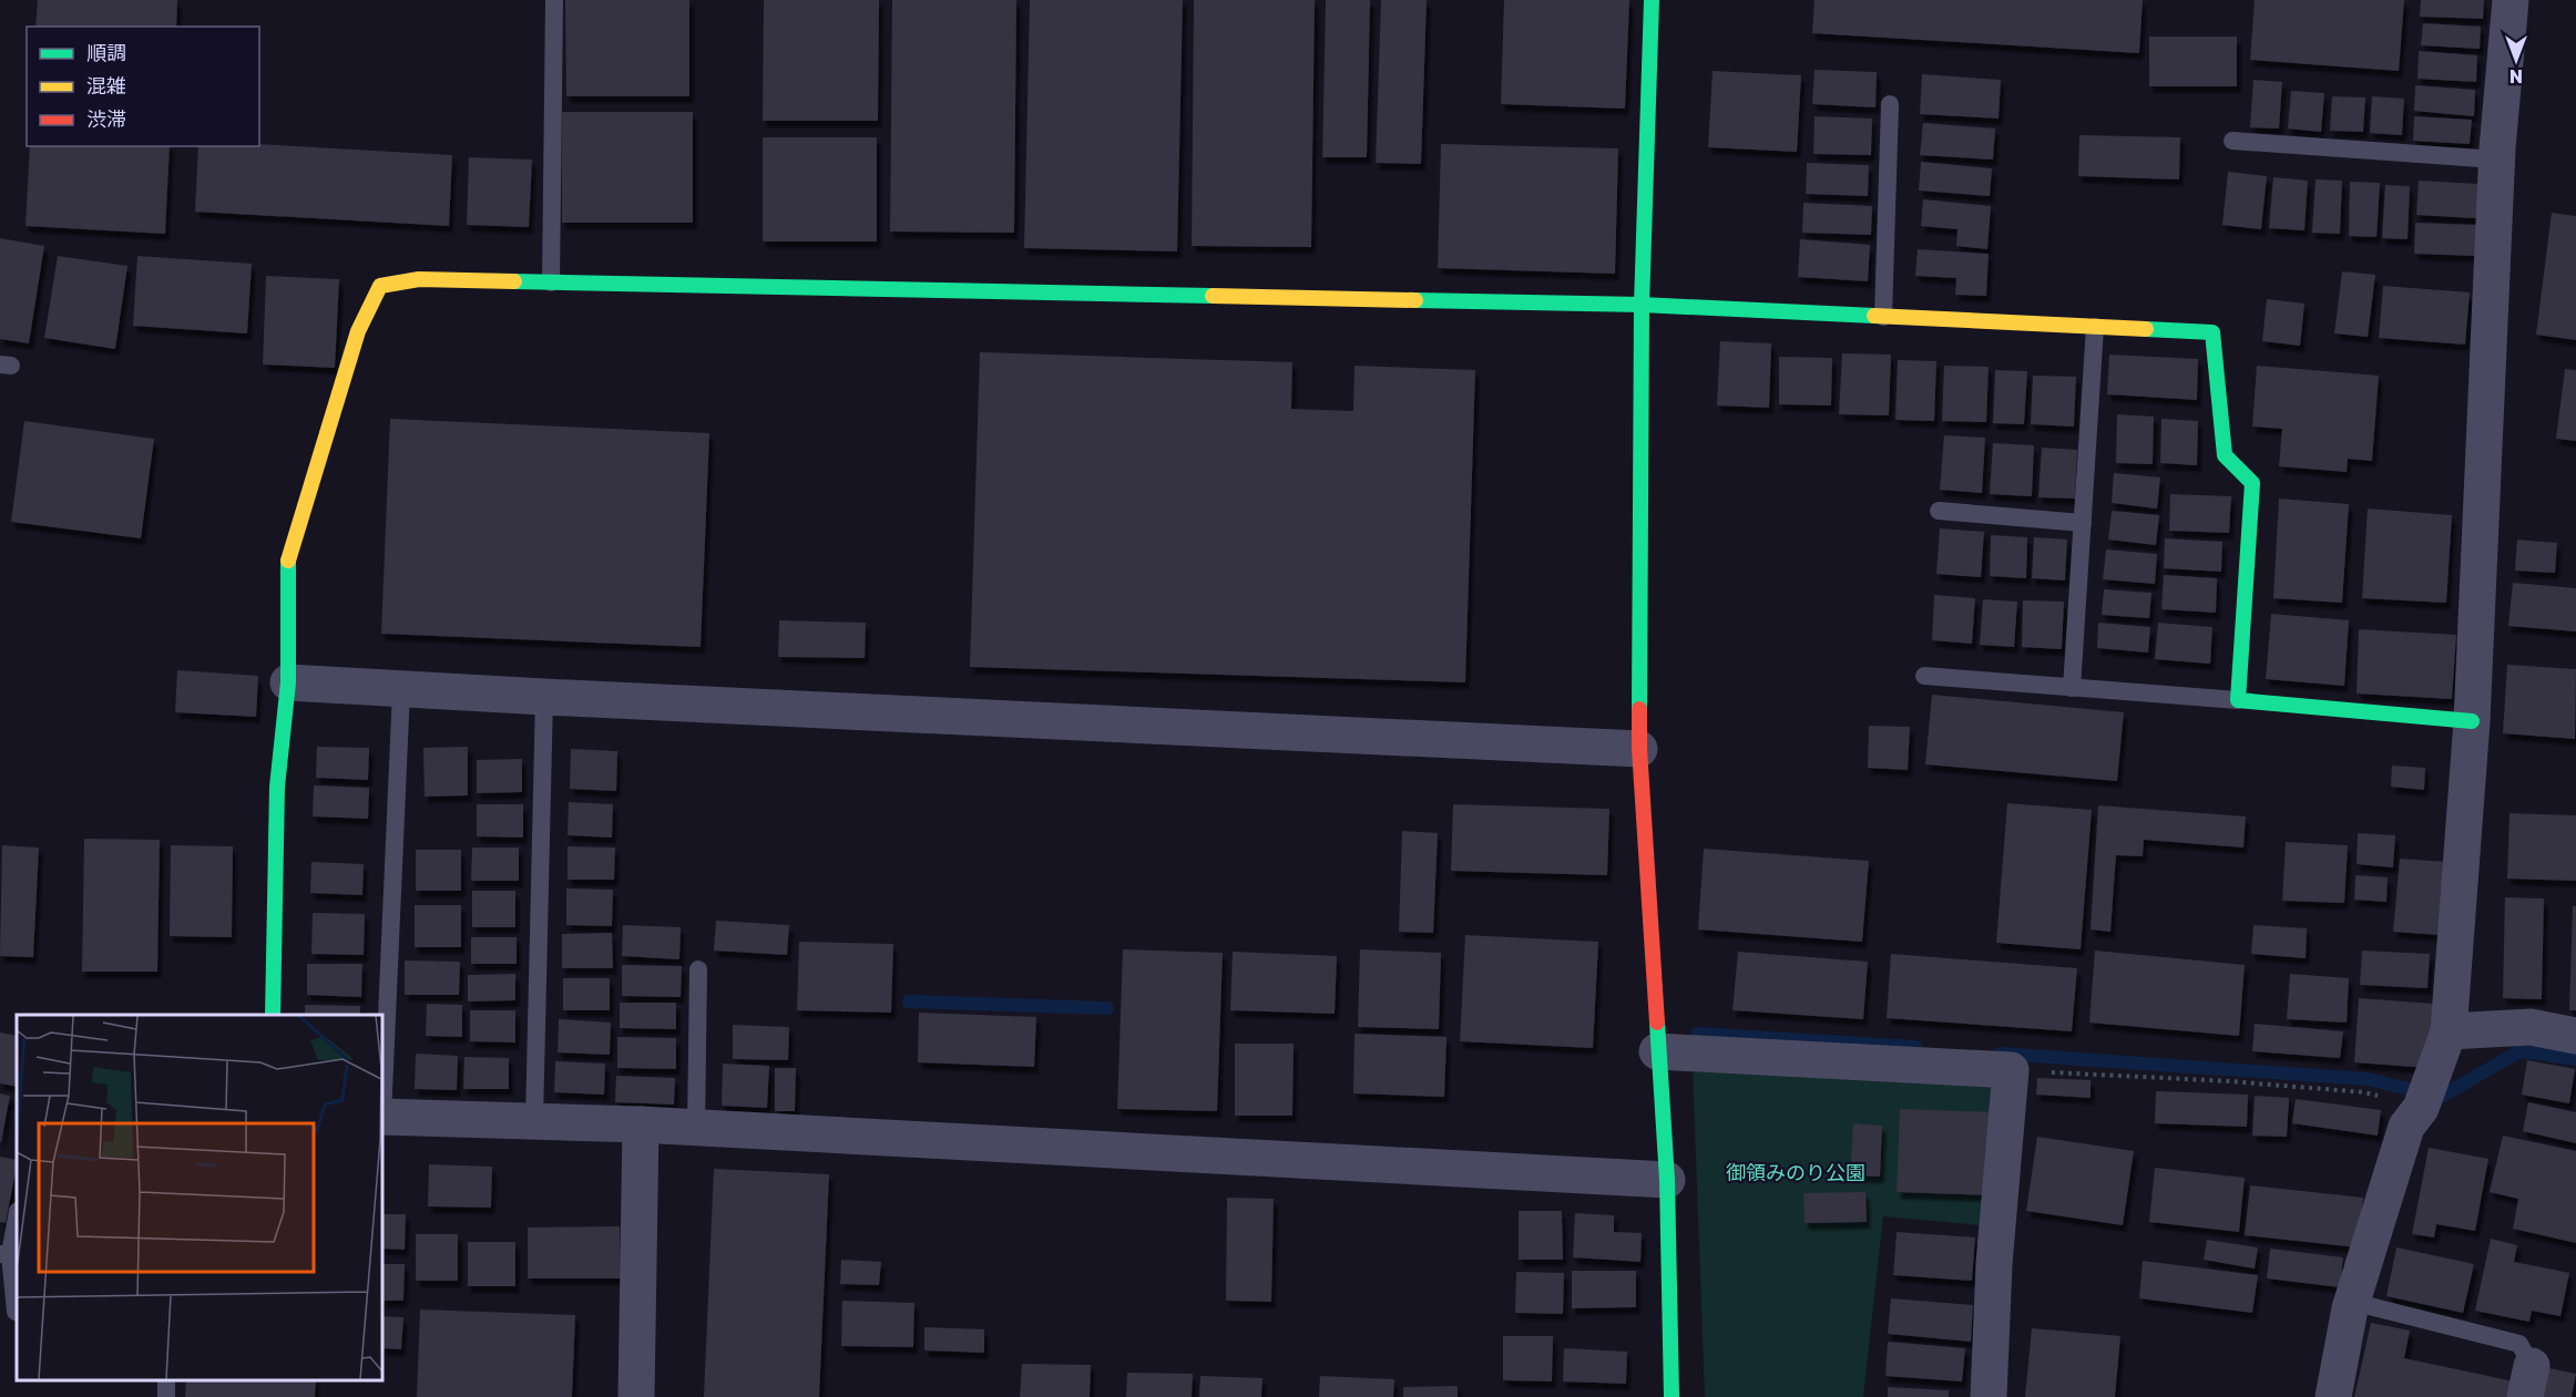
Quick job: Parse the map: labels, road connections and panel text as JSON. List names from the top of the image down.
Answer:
{
  "parks": ["御領みのり公園"],
  "legend": ["順調", "混雑", "渋滞"],
  "north": "bottom"
}
